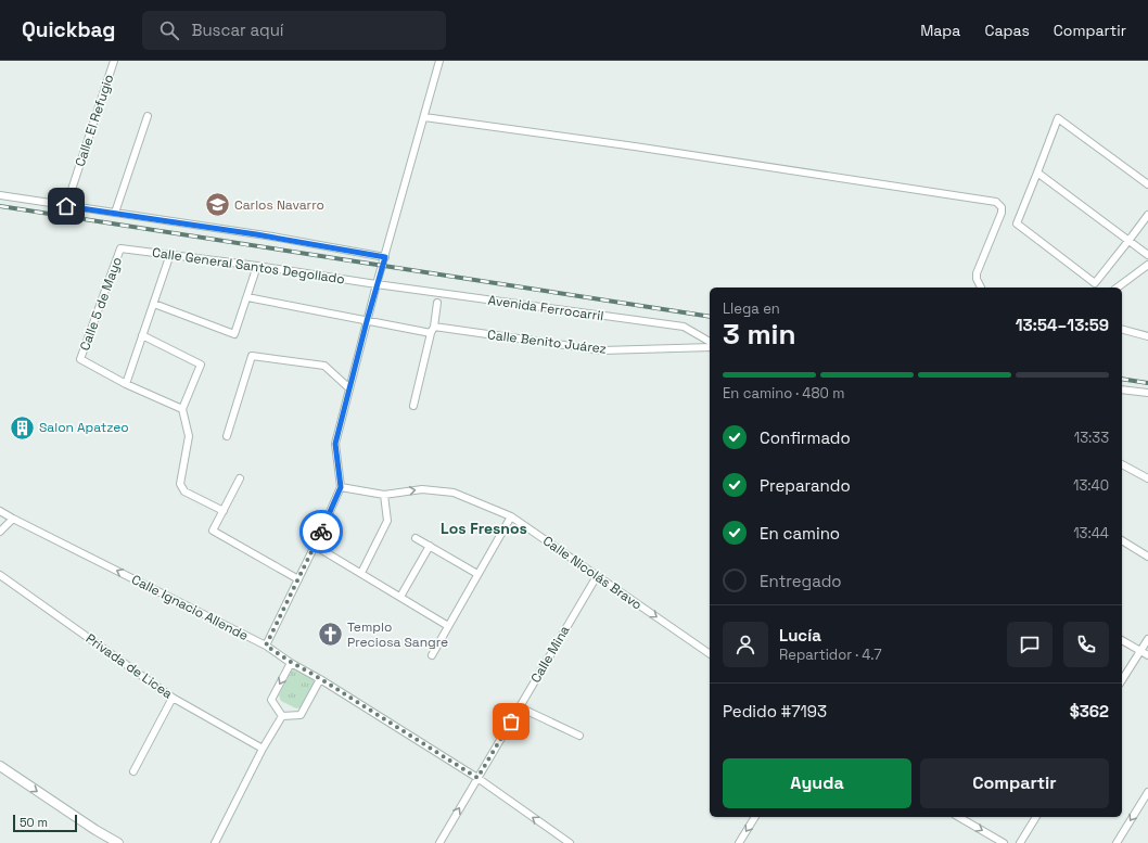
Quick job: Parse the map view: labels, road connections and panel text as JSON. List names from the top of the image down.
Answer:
{
  "streets": {
    "street": [
      "Calle El Refugio",
      "Calle General Santos Degollado",
      "Calle 5 de Mayo",
      "Avenida Ferrocarril",
      "Calle Benito Juárez",
      "Calle Nicolás Bravo",
      "Calle Ignacio Allende",
      "Calle Mina",
      "Privada de Licea"
    ]
  },
  "crossings": [
    ["Calle General Santos Degollado", "Calle 5 de Mayo"],
    ["Calle General Santos Degollado", "Avenida Ferrocarril"],
    ["Calle Nicolás Bravo", "Calle Mina"],
    ["Calle Ignacio Allende", "Calle Mina"]
  ],
  "one_way": ["Calle Nicolás Bravo", "Calle Ignacio Allende"],
  "districts": ["Los Fresnos"],
  "places": {
    "school or university": ["Carlos Navarro"],
    "building": ["Salon Apatzeo"],
    "church": ["Templo Preciosa Sangre"]
  },
  "scale_bar": "50 m",
  "page": {
    "header": "Quickbag",
    "search": "Buscar aquí",
    "nav": ["Mapa", "Capas", "Compartir"],
    "heading": ["3 min", "Llega en", "13:54–13:59"],
    "panel": [
      "Lucía",
      "Repartidor · 4.7",
      "Pedido #7193",
      "$362"
    ],
    "bar": "En camino · 480 m",
    "list": [
      ["Confirmado", "13:33"],
      ["Preparando", "13:40"],
      ["En camino", "13:44"],
      "Entregado"
    ],
    "buttons": ["Ayuda", "Compartir"],
    "scale": "50 m"
  }
}
